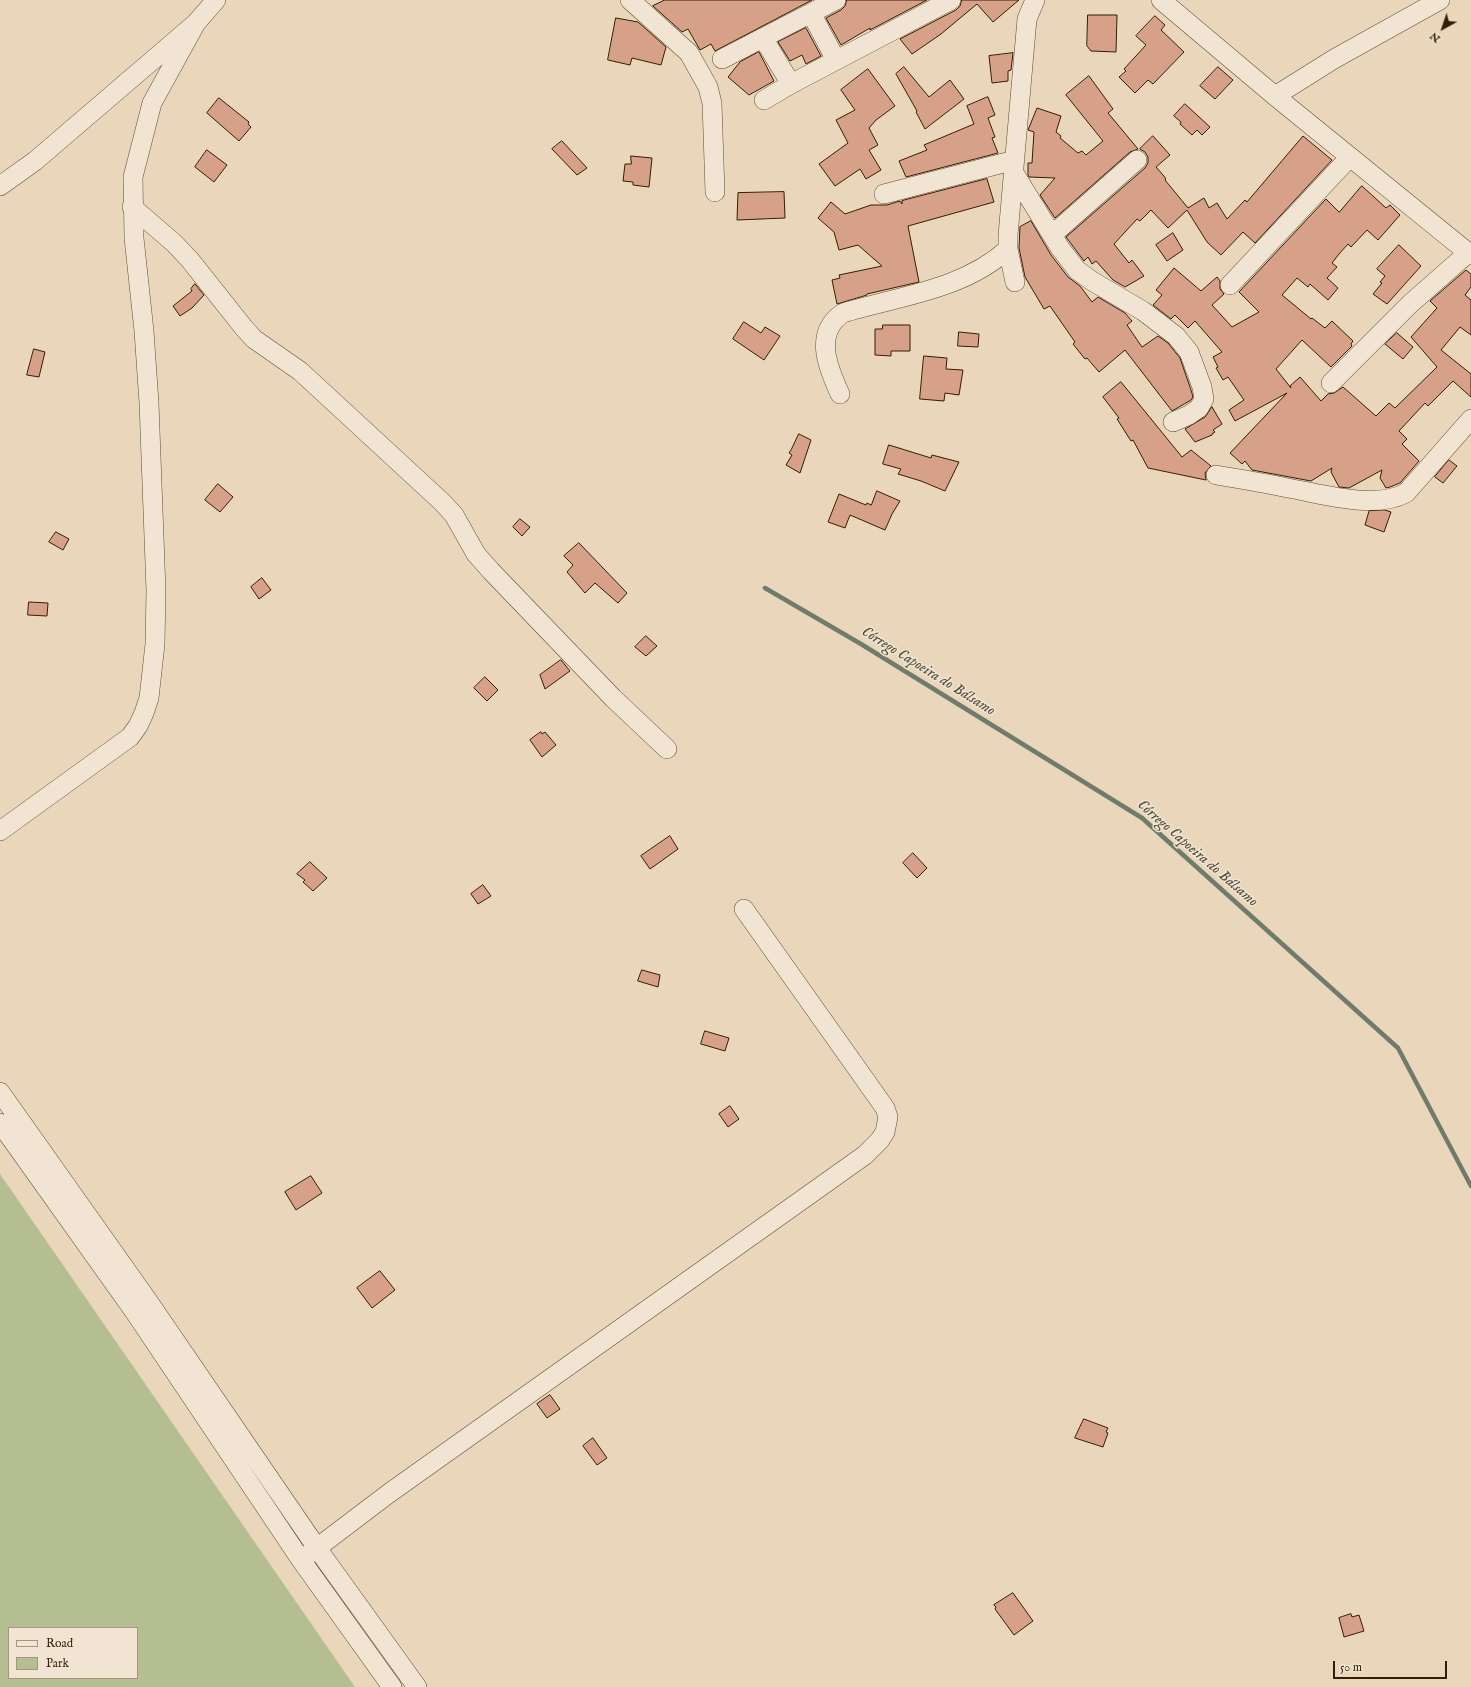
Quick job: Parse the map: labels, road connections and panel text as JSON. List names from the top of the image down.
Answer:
{
  "water": ["Córrego Capoeira do Bálsamo"],
  "legend": ["Road", "Park"],
  "scale_bar": "50 m",
  "north": "bottom left"
}
